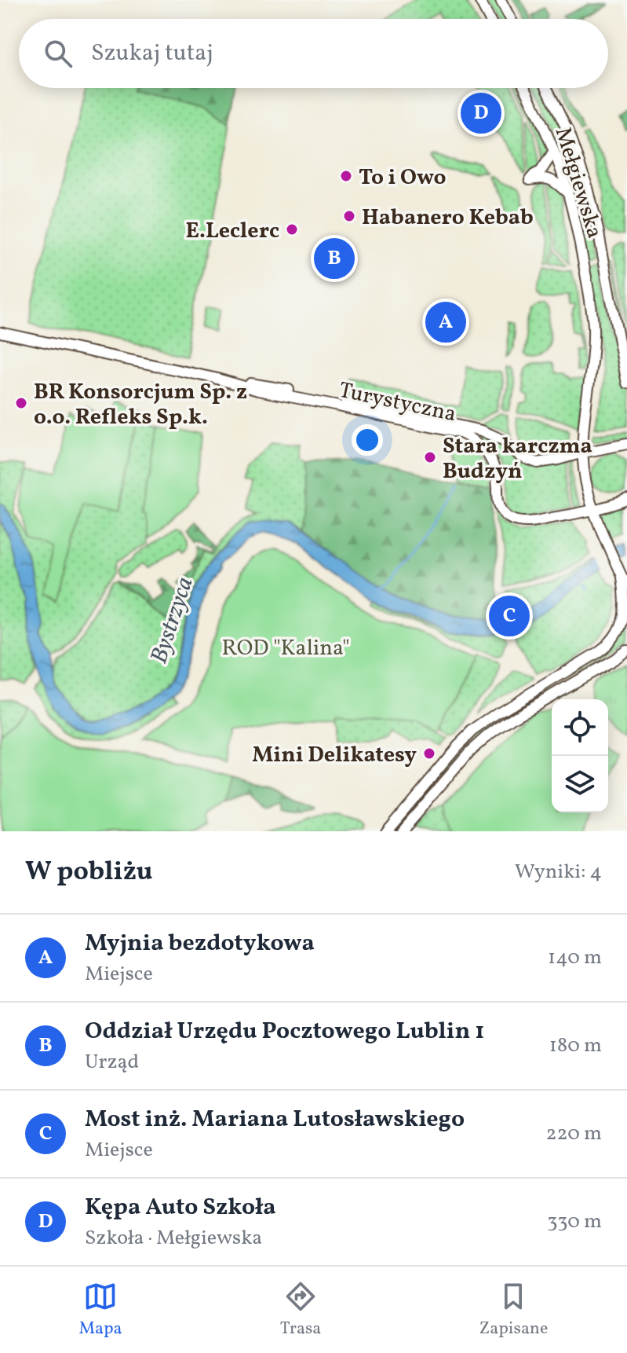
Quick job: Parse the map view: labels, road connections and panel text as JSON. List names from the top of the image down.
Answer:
{
  "streets": {
    "main road": ["Mełgiewska", "Turystyczna"]
  },
  "crossings": [
    ["Mełgiewska", "Turystyczna"]
  ],
  "water": ["Bystrzyca"],
  "parks": ["ROD \"Kalina\""],
  "places": [
    "To i Owo",
    "Habanero Kebab",
    "E.Leclerc",
    "BR Konsorcjum Sp. z o.o. Refleks Sp.k.",
    "Stara karczma Budzyń",
    "Mini Delikatesy"
  ],
  "page": {
    "search": "Szukaj tutaj",
    "pins": [
      "D",
      "B",
      "A",
      "C"
    ],
    "heading": ["W pobliżu", "Wyniki: 4"],
    "list": [
      {
        "mark": "A",
        "name": "Myjnia bezdotykowa",
        "note": "Miejsce",
        "value": "140 m"
      },
      {
        "mark": "B",
        "name": "Oddział Urzędu Pocztowego Lublin 1",
        "note": "Urząd",
        "value": "180 m"
      },
      {
        "mark": "C",
        "name": "Most inż. Mariana Lutosławskiego",
        "note": "Miejsce",
        "value": "220 m"
      },
      {
        "mark": "D",
        "name": "Kępa Auto Szkoła",
        "note": "Szkoła · Mełgiewska",
        "value": "330 m"
      }
    ],
    "nav": ["Mapa", "Trasa", "Zapisane"]
  }
}
